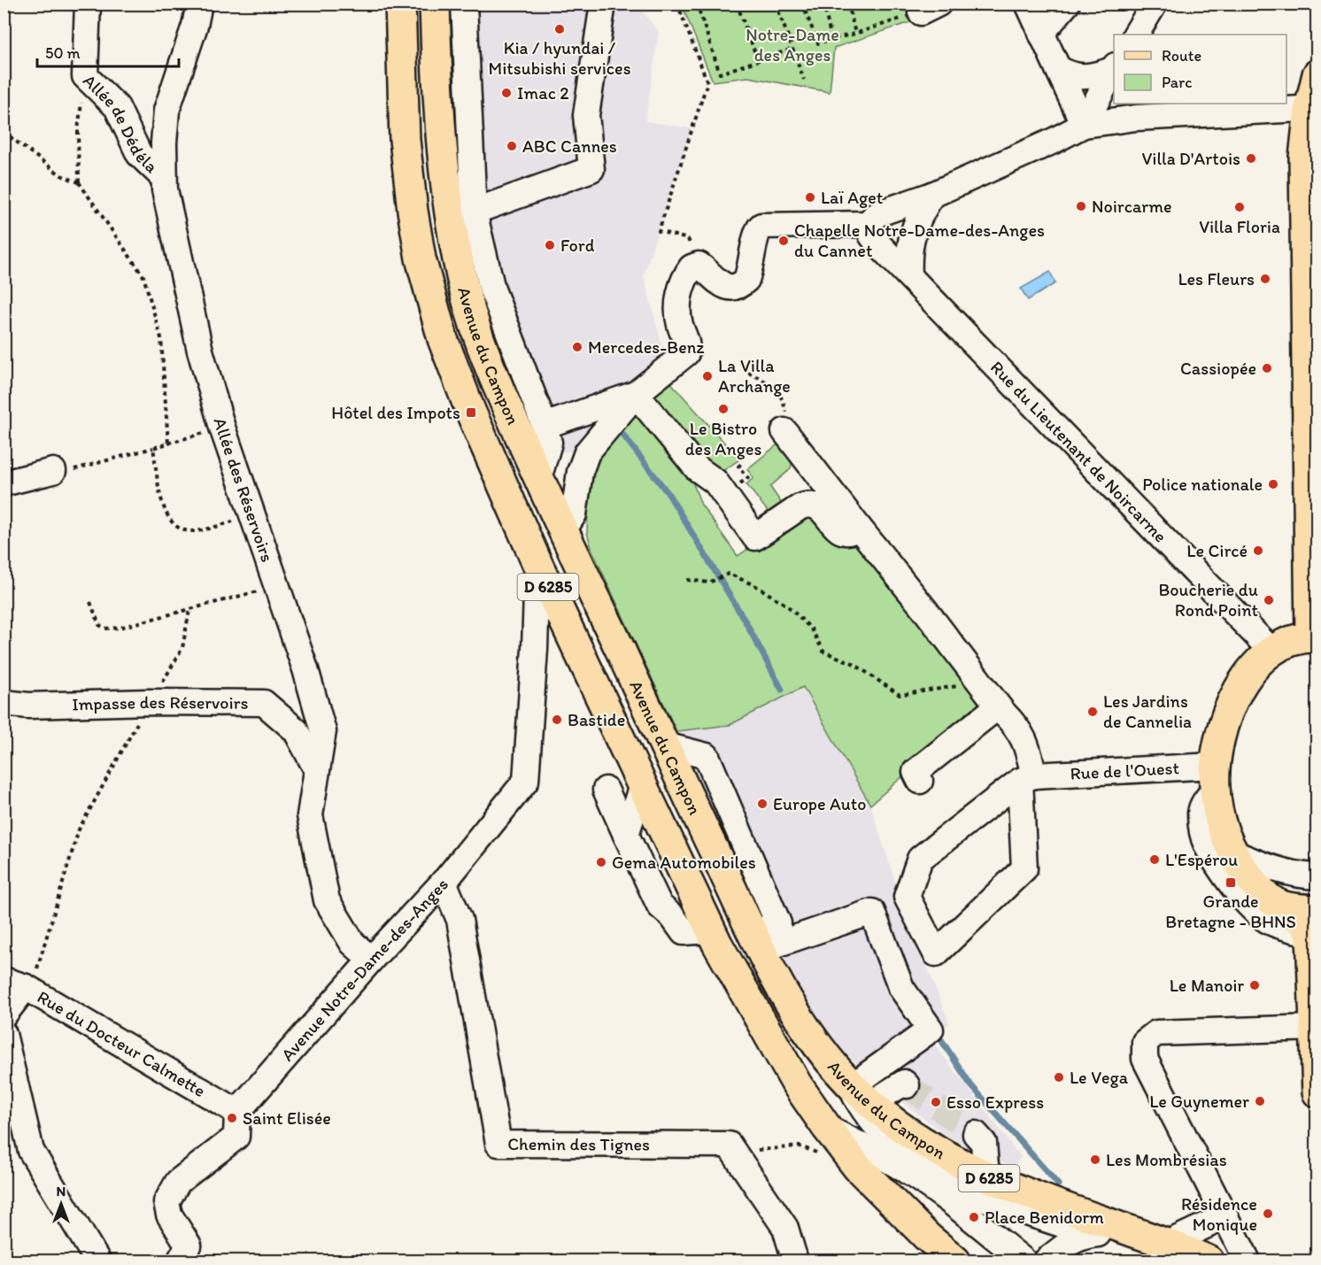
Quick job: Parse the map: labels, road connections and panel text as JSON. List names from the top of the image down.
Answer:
{
  "streets": {
    "main road": ["Avenue du Campon", "D 6285"],
    "street": [
      "Allée de Dédéla",
      "Rue du Lieutenant de Noircarme",
      "Allée des Réservoirs",
      "Impasse des Réservoirs",
      "Rue de l'Ouest",
      "Avenue Notre-Dame-des-Anges",
      "Rue du Docteur Calmette",
      "Chemin des Tignes"
    ]
  },
  "crossings": [
    ["Allée de Dédéla", "Allée des Réservoirs"],
    ["Avenue du Campon", "Avenue Notre-Dame-des-Anges"],
    ["Allée des Réservoirs", "Impasse des Réservoirs"],
    ["Allée des Réservoirs", "Avenue Notre-Dame-des-Anges"],
    ["Avenue Notre-Dame-des-Anges", "Rue du Docteur Calmette"],
    ["Avenue Notre-Dame-des-Anges", "Chemin des Tignes"]
  ],
  "parks": ["Notre-Dame des Anges"],
  "places": {
    "other": [
      "Kia / hyundai / Mitsubishi services",
      "Imac 2",
      "ABC Cannes",
      "Villa D'Artois",
      "Laï Aget",
      "Noircarme",
      "Villa Floria",
      "Chapelle Notre-Dame-des-Anges du Cannet",
      "Ford",
      "Les Fleurs",
      "Mercedes-Benz",
      "Cassiopée",
      "La Villa Archange",
      "Le Bistro des Anges",
      "Police nationale",
      "Le Circé",
      "Boucherie du Rond Point",
      "Les Jardins de Cannelia",
      "Bastide",
      "Europe Auto",
      "L'Espérou",
      "Gema Automobiles",
      "Le Manoir",
      "Le Vega",
      "Le Guynemer",
      "Esso Express",
      "Saint Elisée",
      "Les Mombrésias",
      "Résidence Monique",
      "Place Benidorm"
    ],
    "transit": ["Hôtel des Impots", "Grande Bretagne - BHNS"]
  },
  "legend": ["Route", "Parc"],
  "scale_bar": "50 m",
  "north": "top"
}
